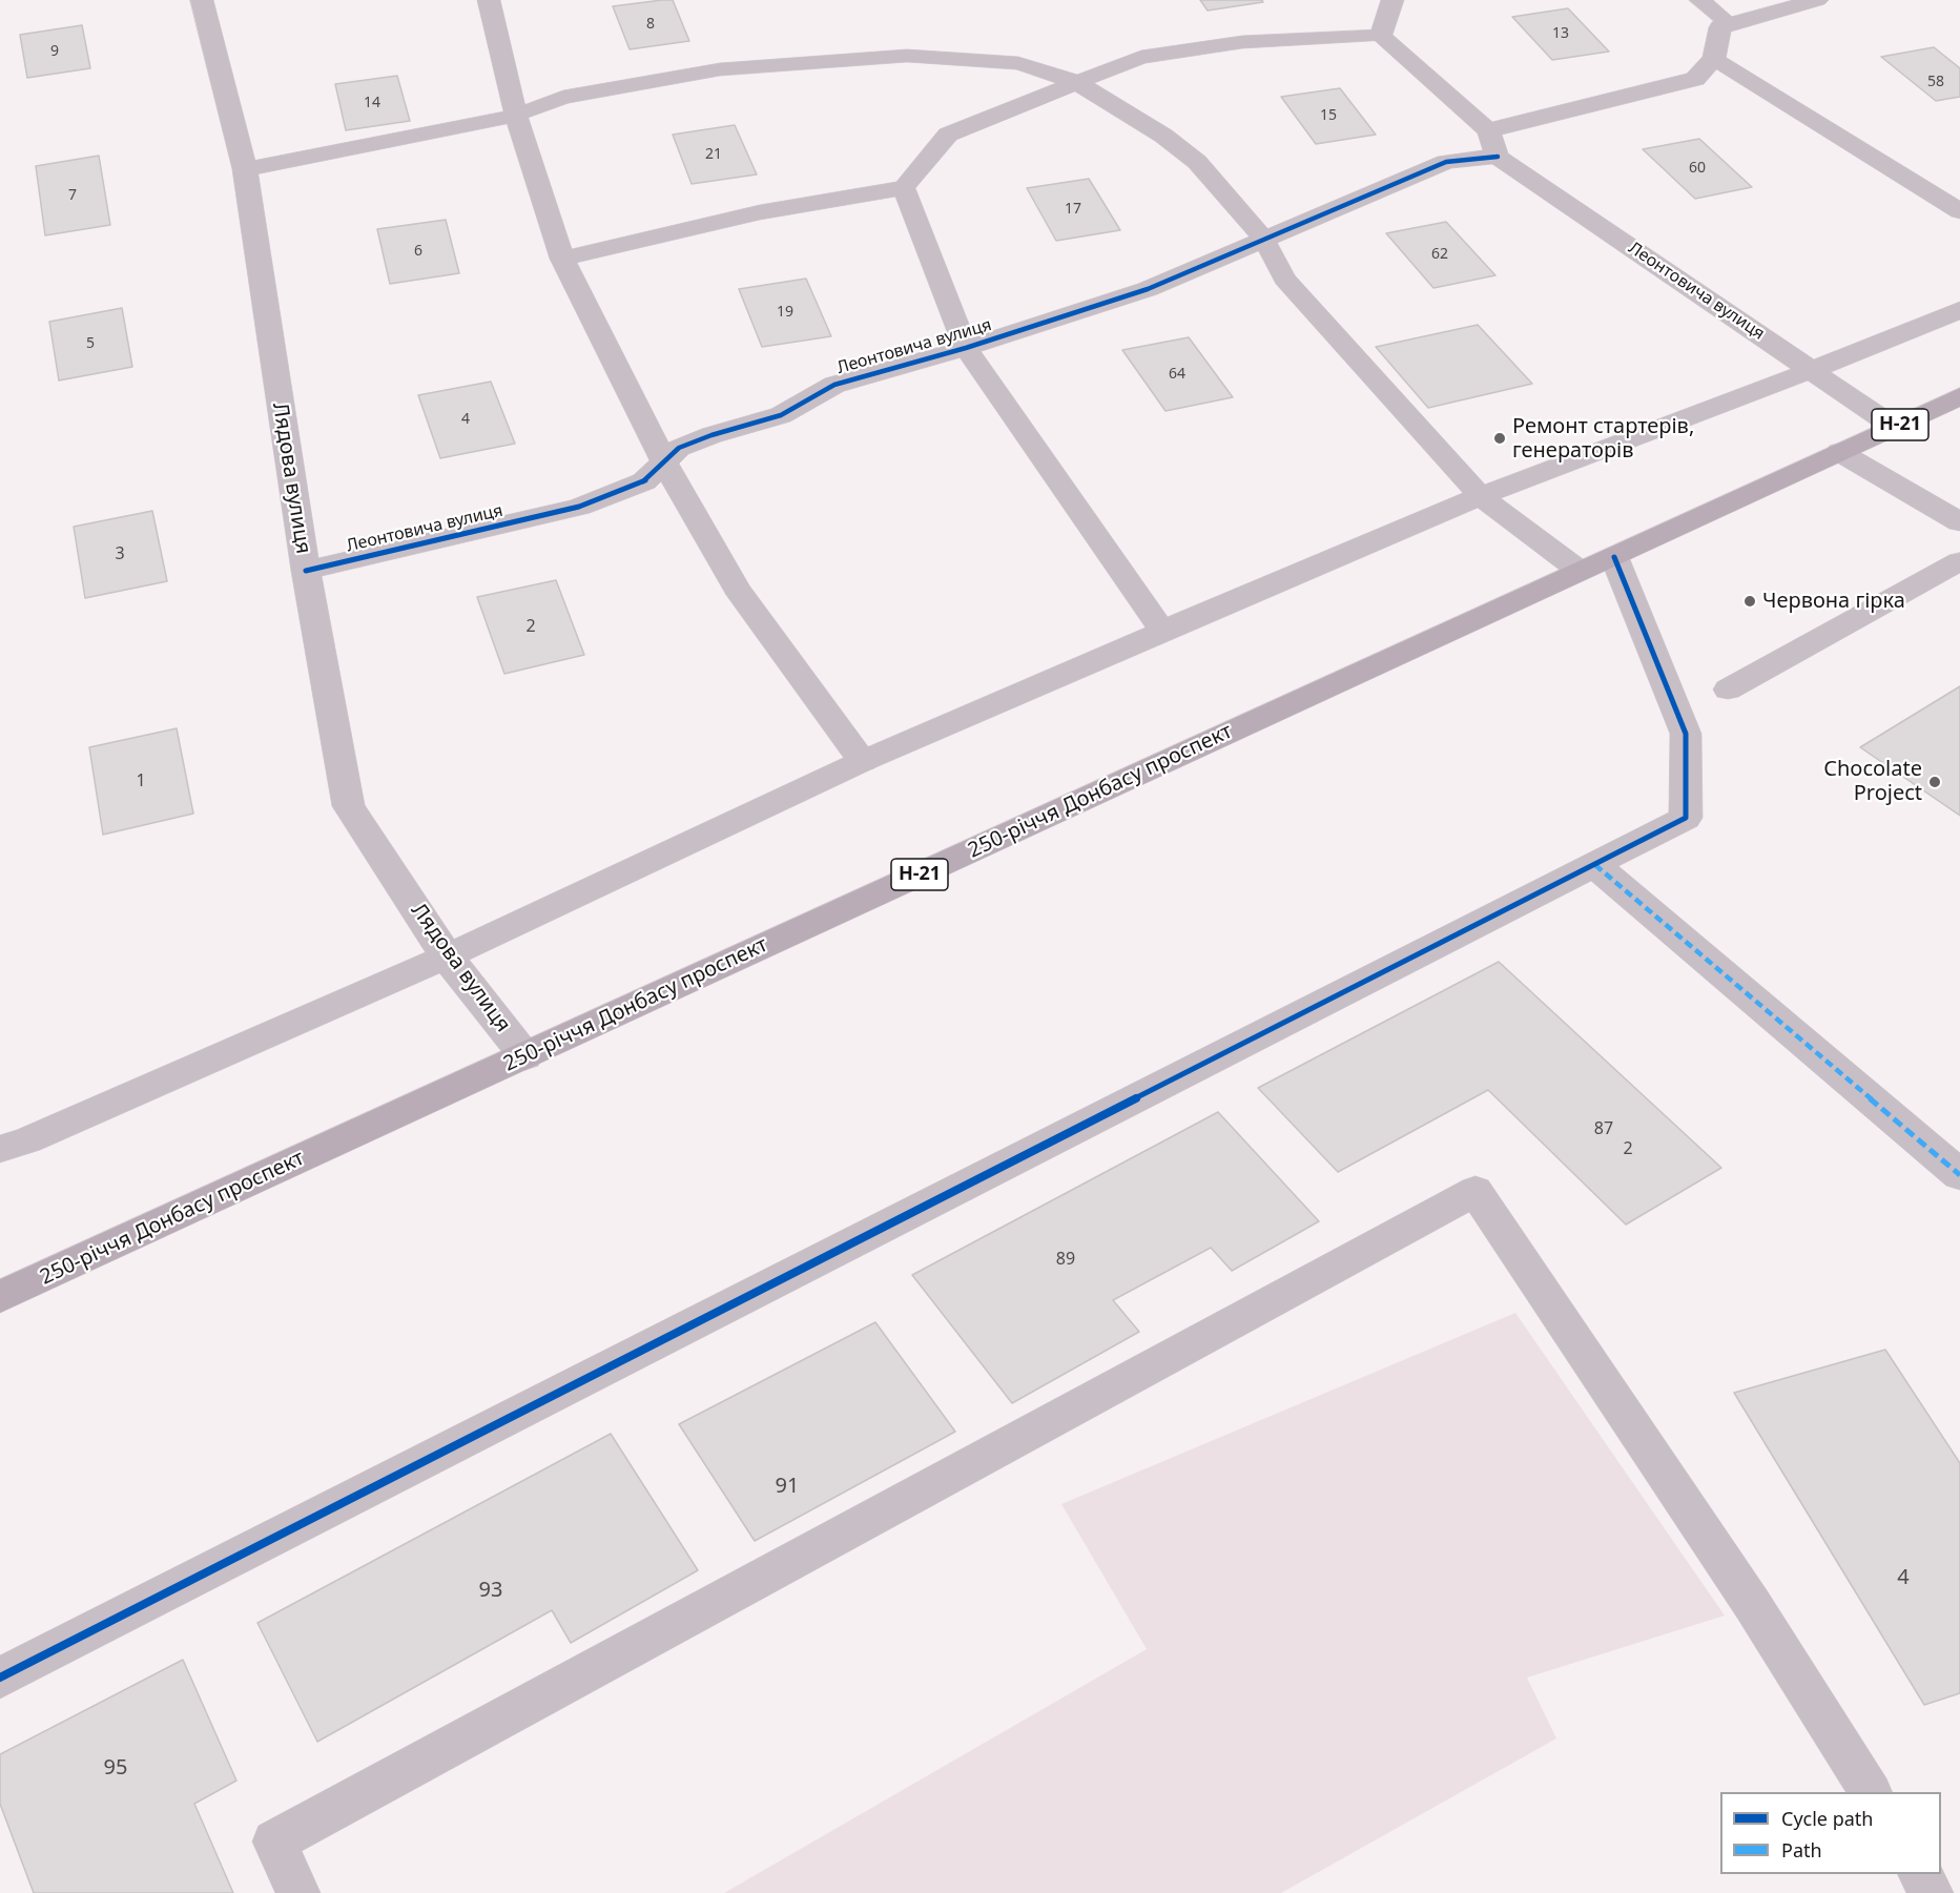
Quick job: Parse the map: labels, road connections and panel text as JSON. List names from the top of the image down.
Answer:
{
  "streets": {
    "main road": ["Н-21", "250-річчя Донбасу проспект"],
    "street": ["Леонтовича вулиця", "Лядова вулиця"]
  },
  "crossings": [
    ["Леонтовича вулиця", "Лядова вулиця"],
    ["Леонтовича вулиця", "250-річчя Донбасу проспект"],
    ["Лядова вулиця", "250-річчя Донбасу проспект"]
  ],
  "places": ["Ремонт стартерів, генераторів", "Червона гірка", "Chocolate Project"],
  "house_numbers": [
    "8",
    "13",
    "9",
    "58",
    "14",
    "15",
    "21",
    "60",
    "7",
    "17",
    "6",
    "62",
    "19",
    "5",
    "64",
    "4",
    "3",
    "2",
    "1",
    "87",
    "2",
    "89",
    "91",
    "4",
    "93",
    "95"
  ],
  "legend": ["Cycle path", "Path"]
}
